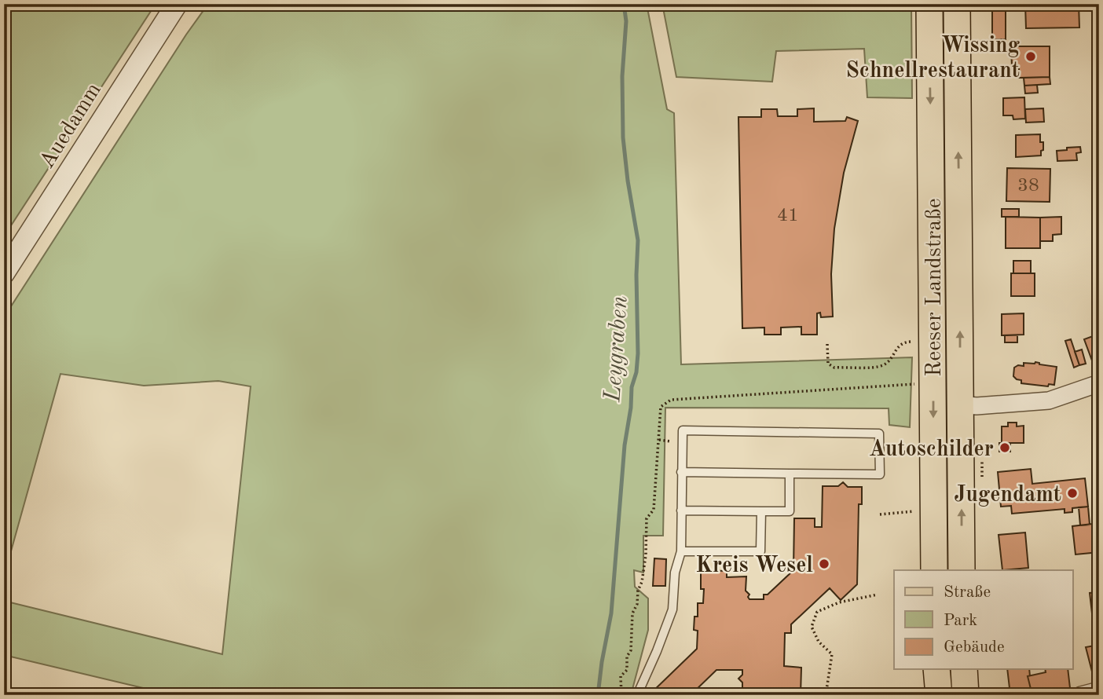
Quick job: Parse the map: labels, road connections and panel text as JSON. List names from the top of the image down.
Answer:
{
  "streets": {
    "main road": ["Reeser Landstraße"],
    "street": ["Auedamm"]
  },
  "water": ["Leygraben"],
  "places": [
    "Wissing Schnellrestaurant",
    "Autoschilder",
    "Jugendamt",
    "Kreis Wesel"
  ],
  "house_numbers": ["38", "41"],
  "legend": ["Straße", "Park", "Gebäude"]
}
